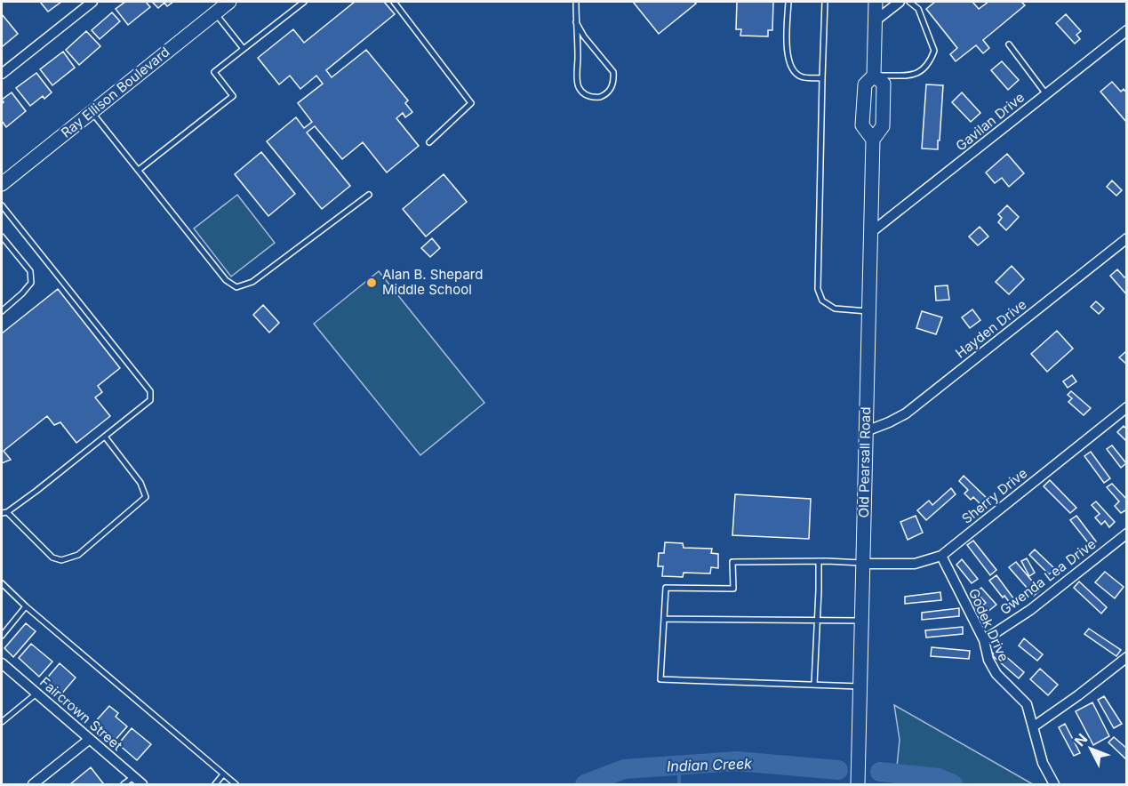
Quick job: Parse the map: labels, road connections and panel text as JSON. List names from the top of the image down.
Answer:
{
  "streets": {
    "main road": ["Ray Ellison Boulevard", "Old Pearsall Road"],
    "street": [
      "Gavilan Drive",
      "Hayden Drive",
      "Sherry Drive",
      "Gwenda Lea Drive",
      "Godek Drive",
      "Faircrown Street"
    ]
  },
  "crossings": [
    ["Gavilan Drive", "Old Pearsall Road"],
    ["Hayden Drive", "Old Pearsall Road"],
    ["Old Pearsall Road", "Sherry Drive"],
    ["Sherry Drive", "Godek Drive"],
    ["Gwenda Lea Drive", "Godek Drive"]
  ],
  "water": ["Indian Creek"],
  "places": ["Alan B. Shepard Middle School"],
  "north": "top left"
}
